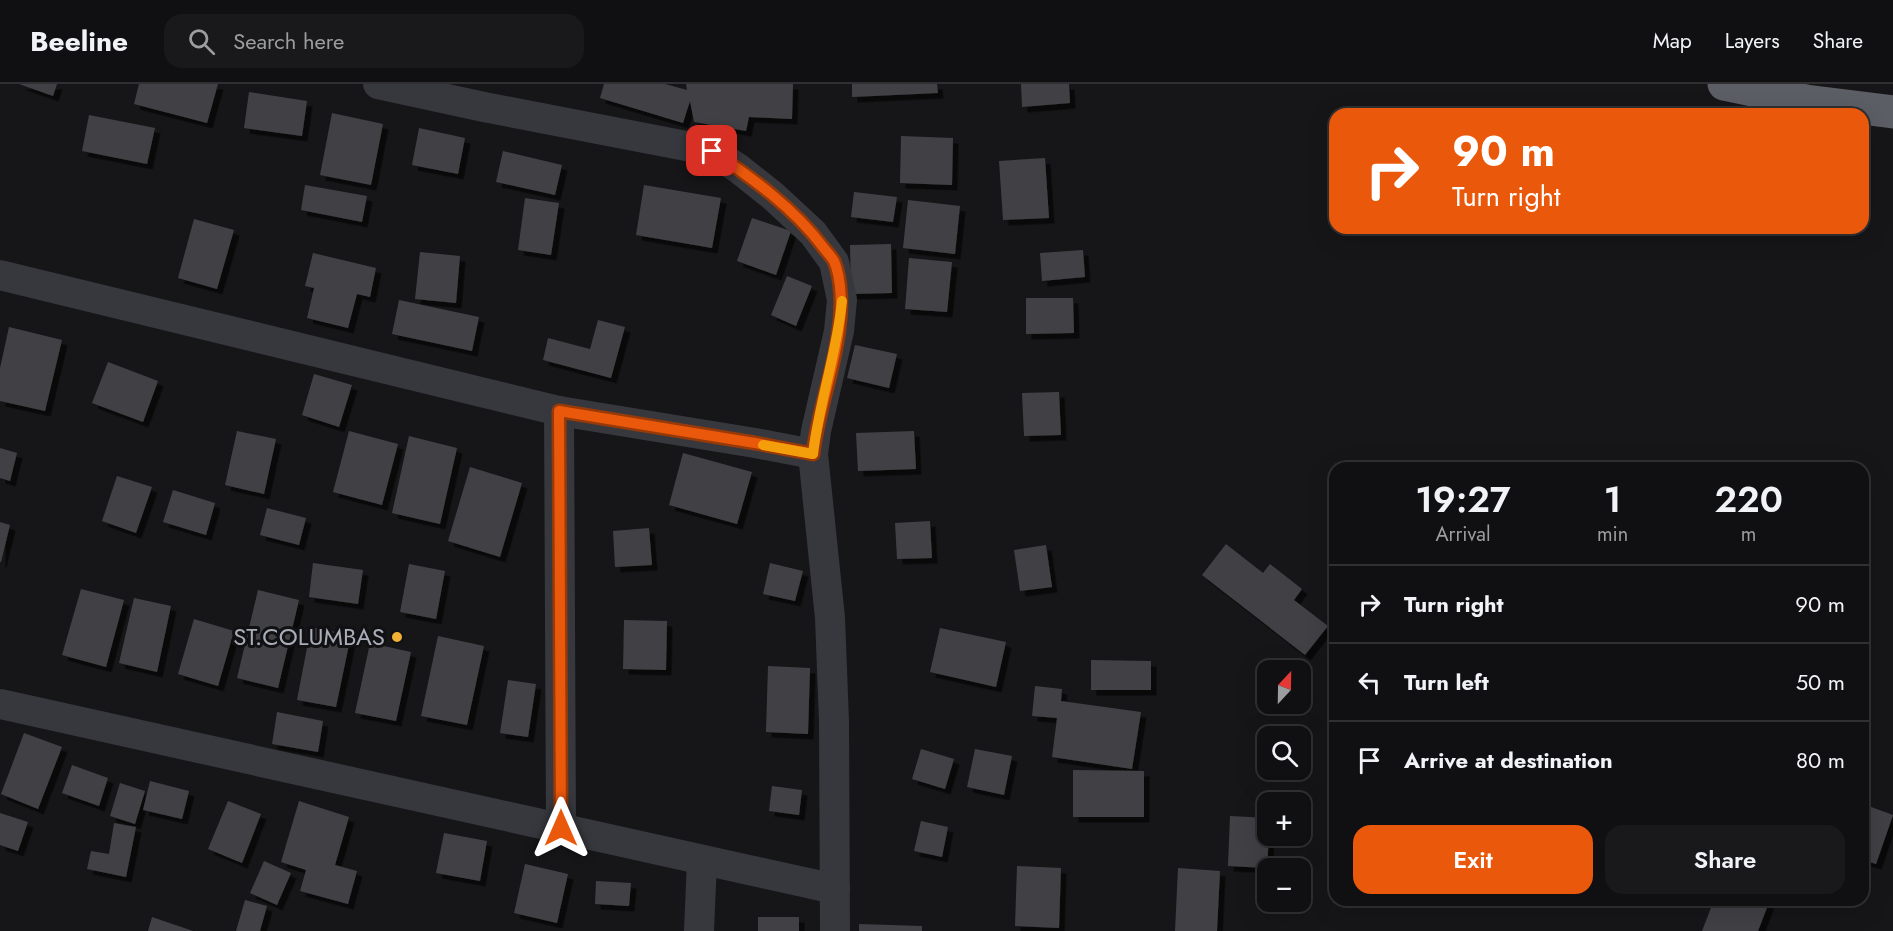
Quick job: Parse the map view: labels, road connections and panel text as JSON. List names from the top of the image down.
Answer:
{
  "places": ["ST.COLUMBAS"],
  "north": "top",
  "page": {
    "header": "Beeline",
    "search": "Search here",
    "nav": ["Map", "Layers", "Share"],
    "turn": ["90 m", "Turn right"],
    "eta": [
      "19:27",
      "Arrival",
      "1",
      "min",
      "220",
      "m"
    ],
    "list": [
      {
        "name": "Turn right",
        "value": "90 m"
      },
      {
        "name": "Turn left",
        "value": "50 m"
      },
      {
        "name": "Arrive at destination",
        "value": "80 m"
      }
    ],
    "map_buttons": ["+", "−"],
    "buttons": ["Exit", "Share"]
  }
}
